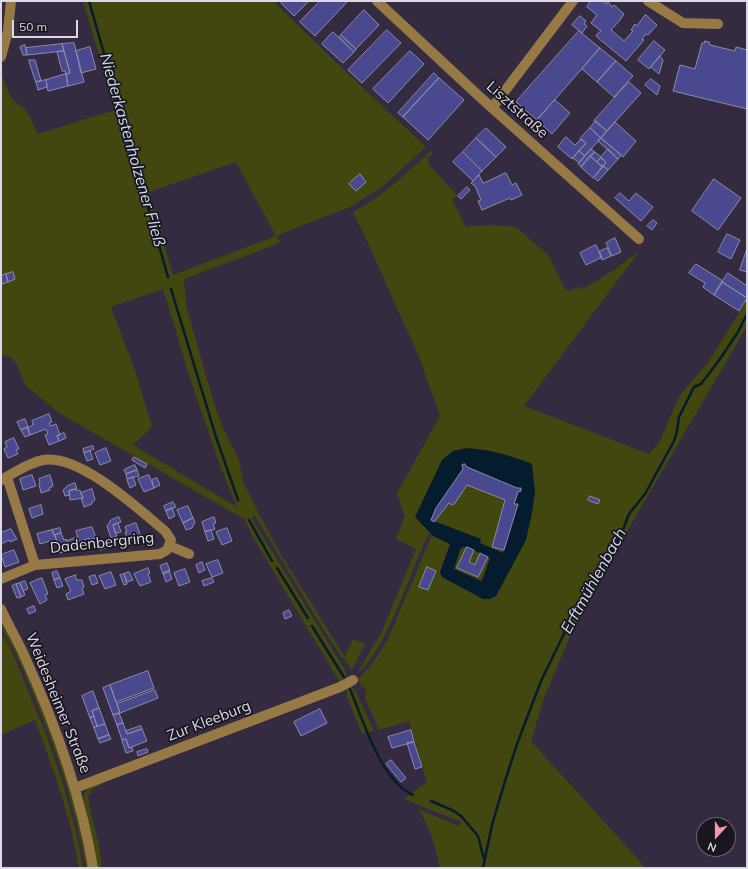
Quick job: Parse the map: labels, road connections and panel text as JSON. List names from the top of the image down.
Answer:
{
  "streets": {
    "street": [
      "Lisztstraße",
      "Dadenbergring",
      "Weidesheimer Straße",
      "Zur Kleeburg"
    ]
  },
  "crossings": [
    ["Weidesheimer Straße", "Zur Kleeburg"]
  ],
  "water": ["Niederkastenholzener Fließ", "Erftmühlenbach"],
  "scale_bar": "50 m",
  "north": "bottom"
}
